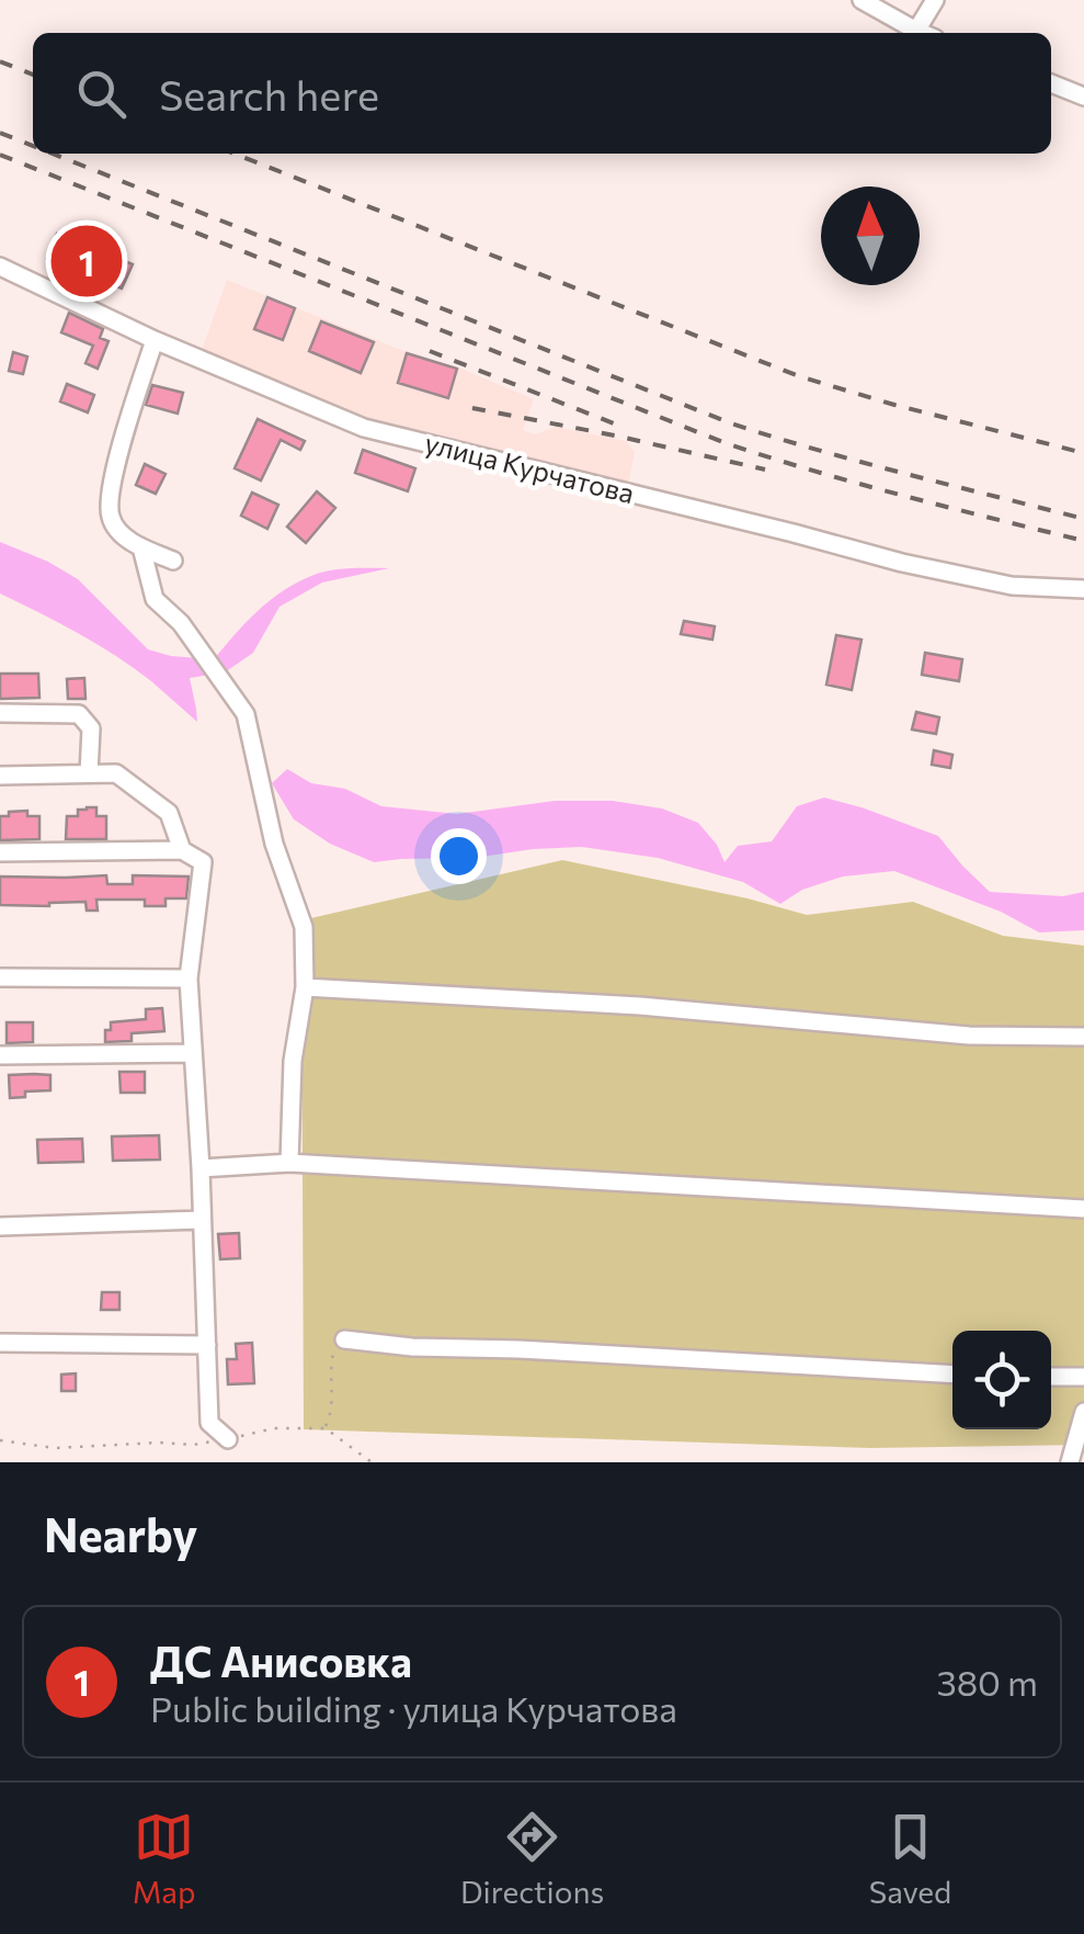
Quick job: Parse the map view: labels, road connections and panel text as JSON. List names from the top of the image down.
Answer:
{
  "streets": {
    "street": ["улица Курчатова"]
  },
  "north": "top",
  "page": {
    "search": "Search here",
    "pins": "1",
    "heading": "Nearby",
    "list": [
      {
        "mark": "1",
        "name": "ДС Анисовка",
        "note": "Public building · улица Курчатова",
        "value": "380 m"
      }
    ],
    "nav": ["Map", "Directions", "Saved"]
  }
}
